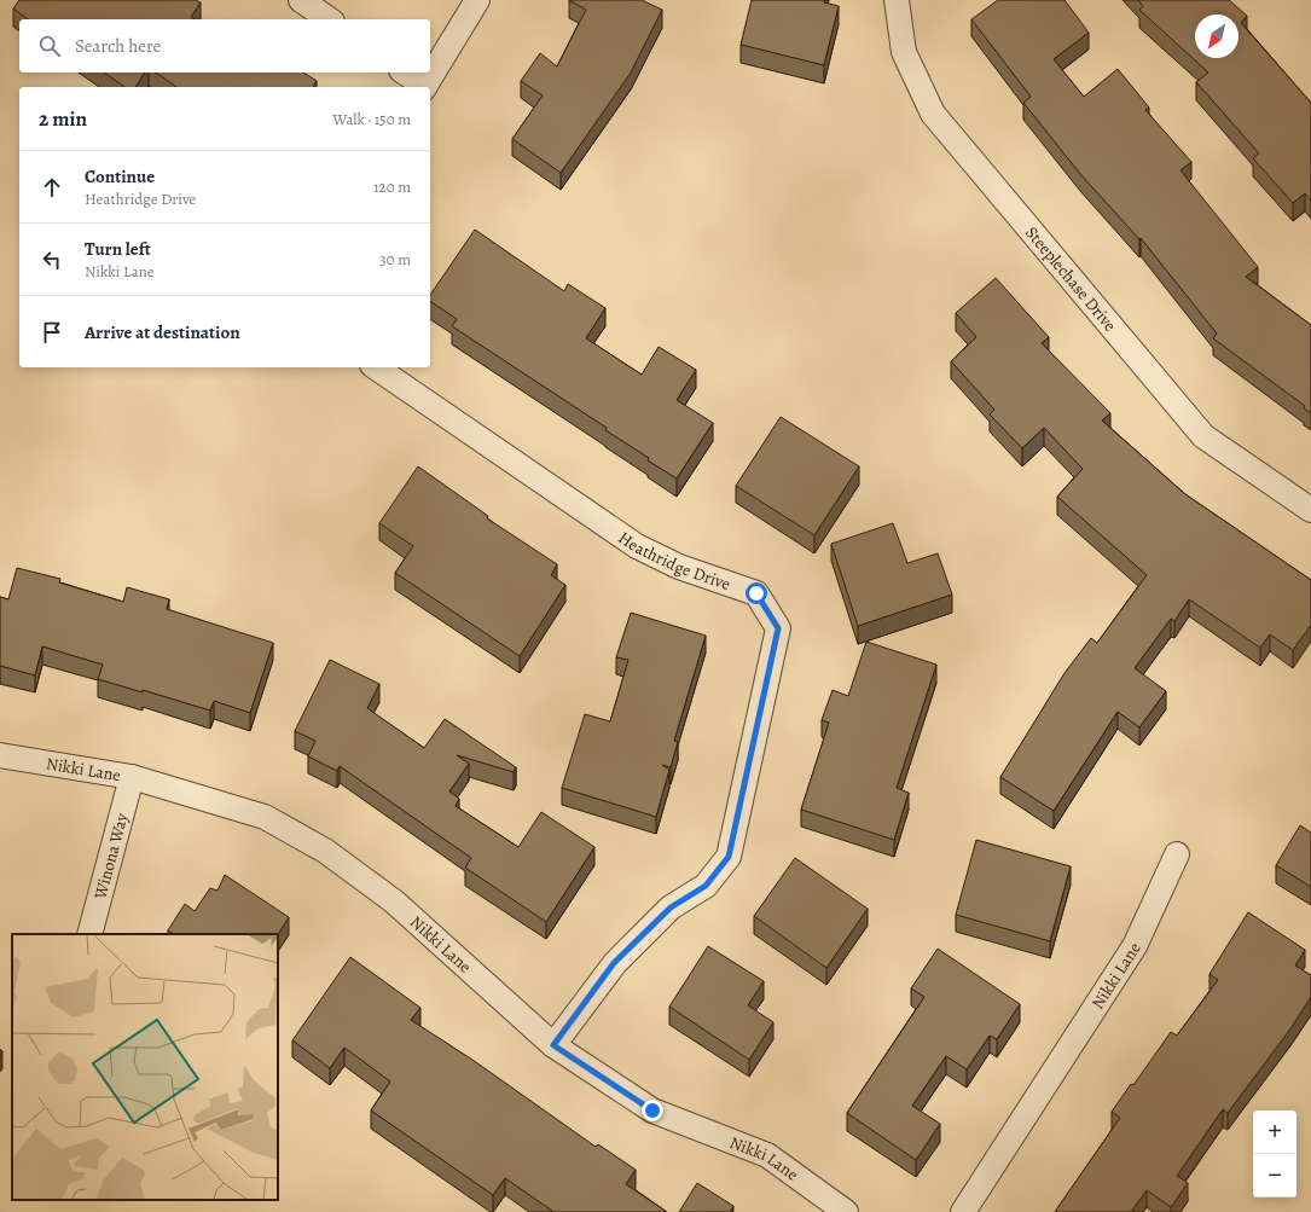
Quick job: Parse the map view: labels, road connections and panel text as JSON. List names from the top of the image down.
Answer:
{
  "streets": {
    "street": [
      "Steeplechase Drive",
      "Heathridge Drive",
      "Nikki Lane",
      "Winona Way"
    ]
  },
  "crossings": [
    ["Heathridge Drive", "Nikki Lane"],
    ["Nikki Lane", "Winona Way"]
  ],
  "north": "bottom left",
  "page": {
    "search": "Search here",
    "heading": ["2 min", "Walk · 150 m"],
    "list": [
      ["Continue", "Heathridge Drive", "120 m"],
      ["Turn left", "Nikki Lane", "30 m"],
      "Arrive at destination"
    ],
    "map_buttons": ["+", "−"]
  }
}
